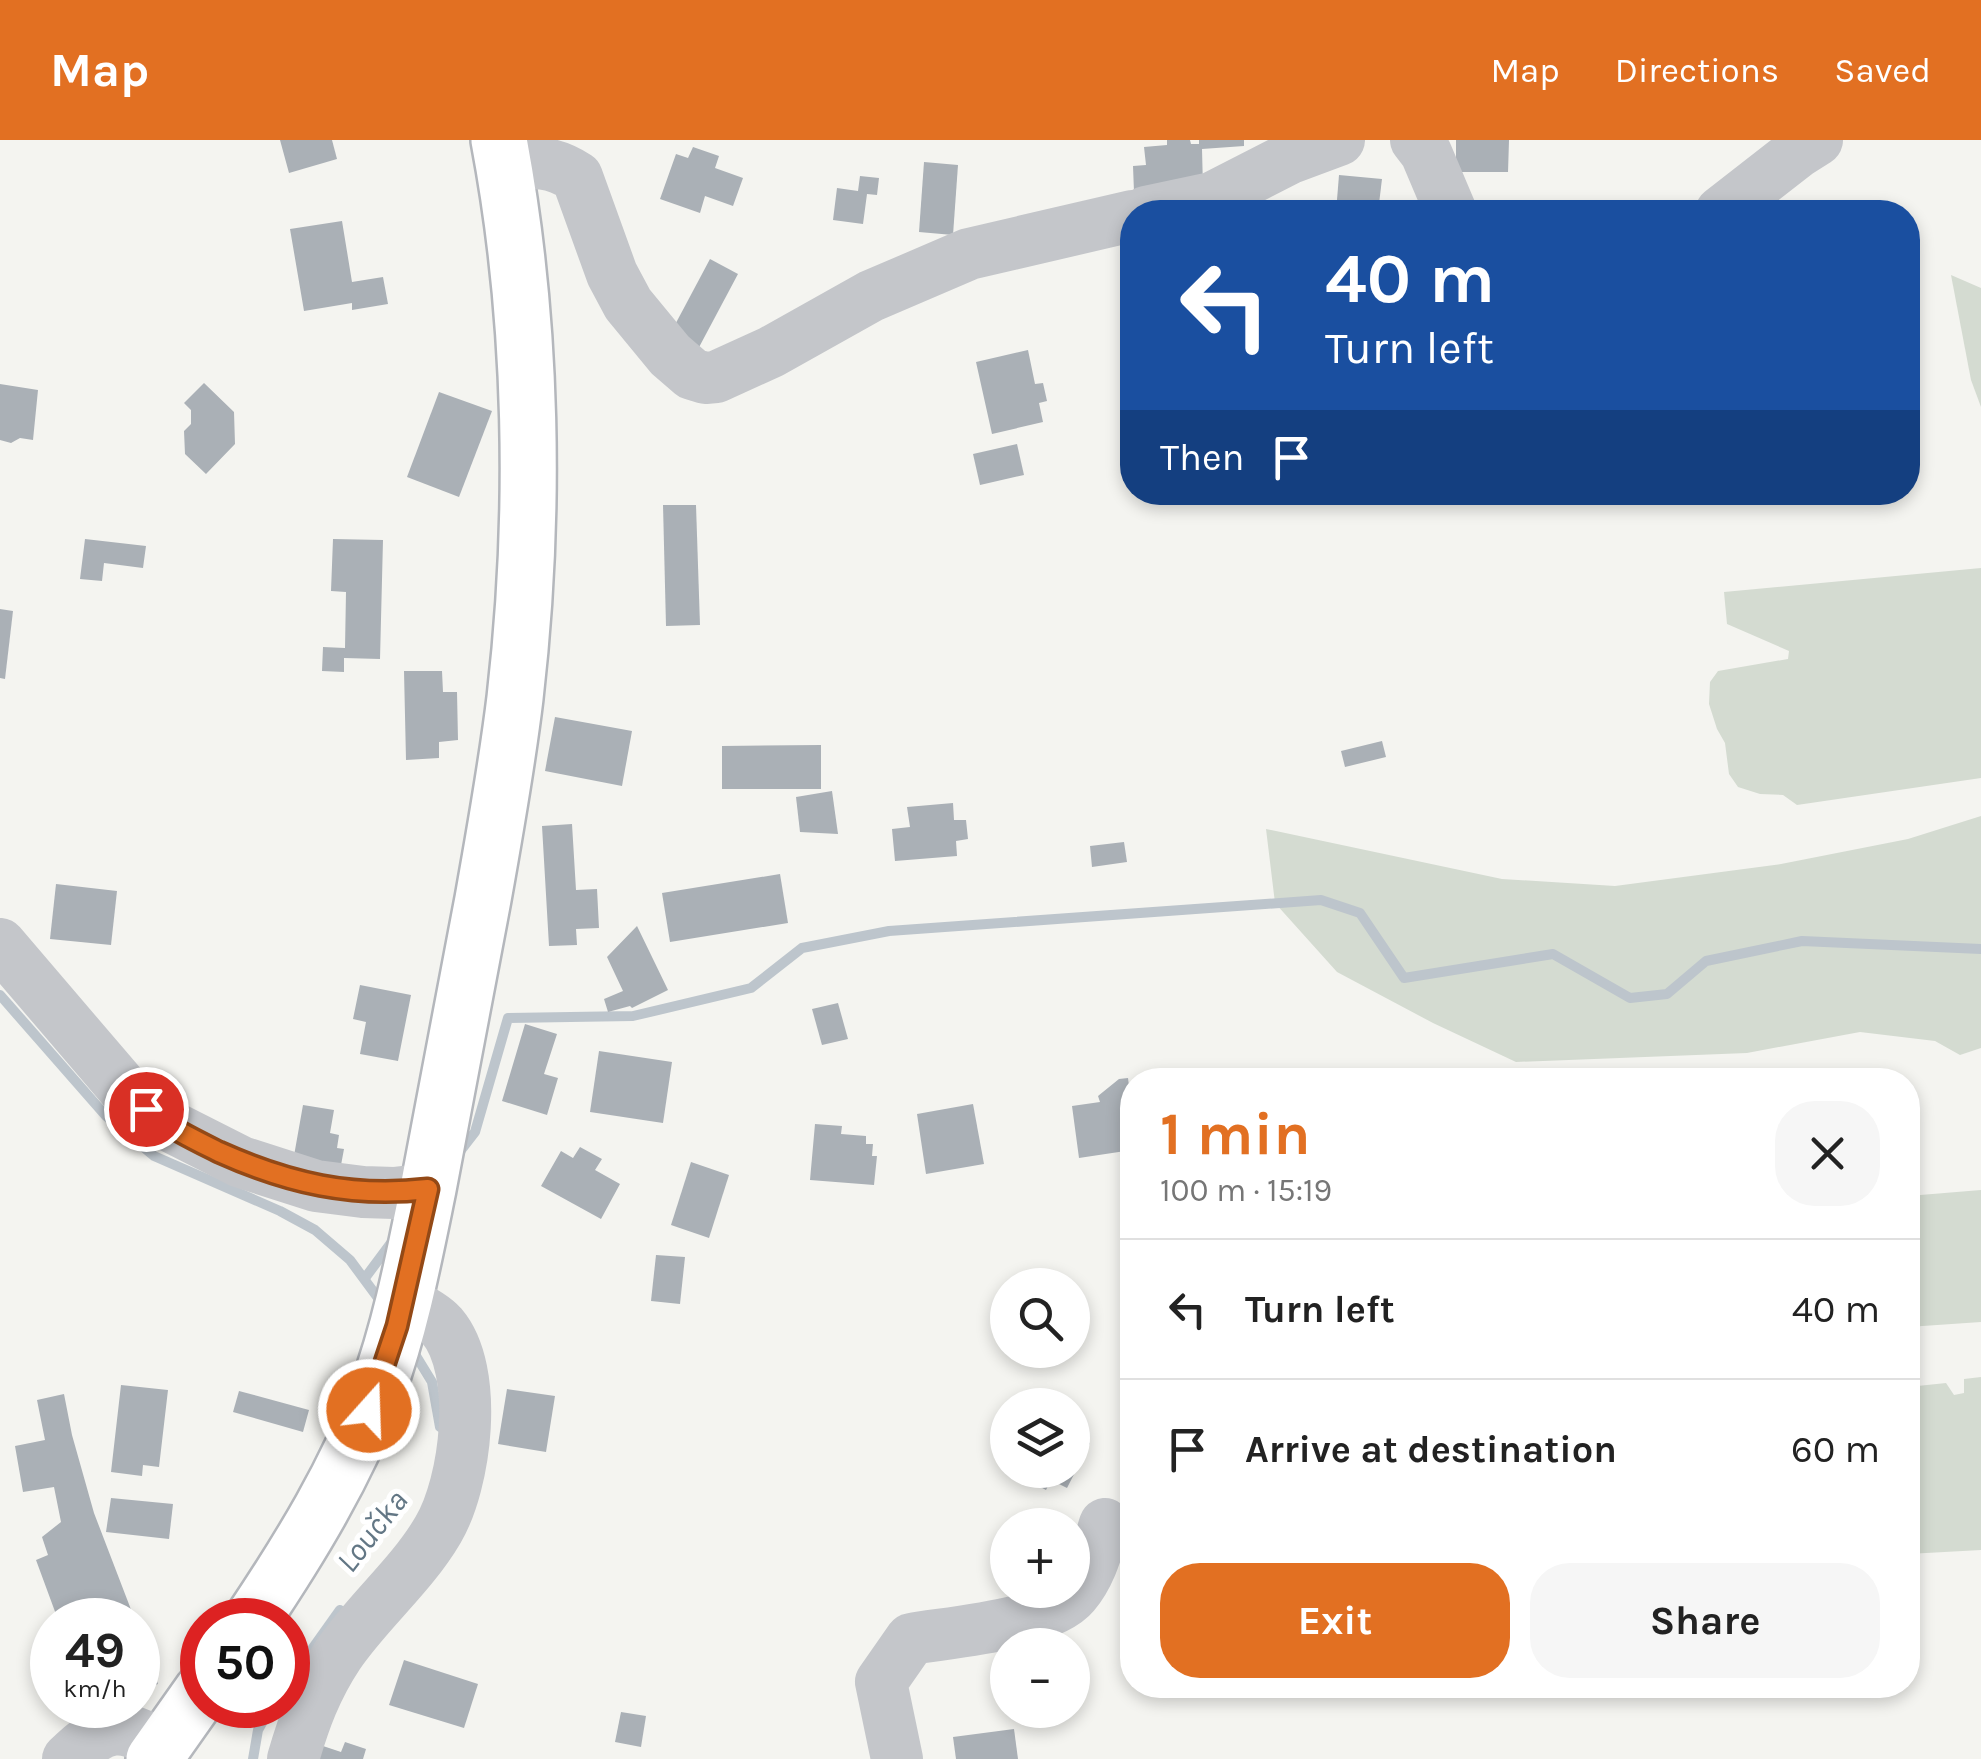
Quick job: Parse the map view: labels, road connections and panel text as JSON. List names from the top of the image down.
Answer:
{
  "water": ["Loučka"],
  "page": {
    "header": "Map",
    "nav": ["Map", "Directions", "Saved"],
    "turn": ["40 m", "Turn left"],
    "then": "Then",
    "heading": ["1 min", "100 m · 15:19"],
    "list": [
      {
        "name": "Turn left",
        "value": "40 m"
      },
      {
        "name": "Arrive at destination",
        "value": "60 m"
      }
    ],
    "map_buttons": ["+", "−"],
    "buttons": ["Exit", "Share"],
    "speed": "49 km/h",
    "limit": "50"
  }
}
